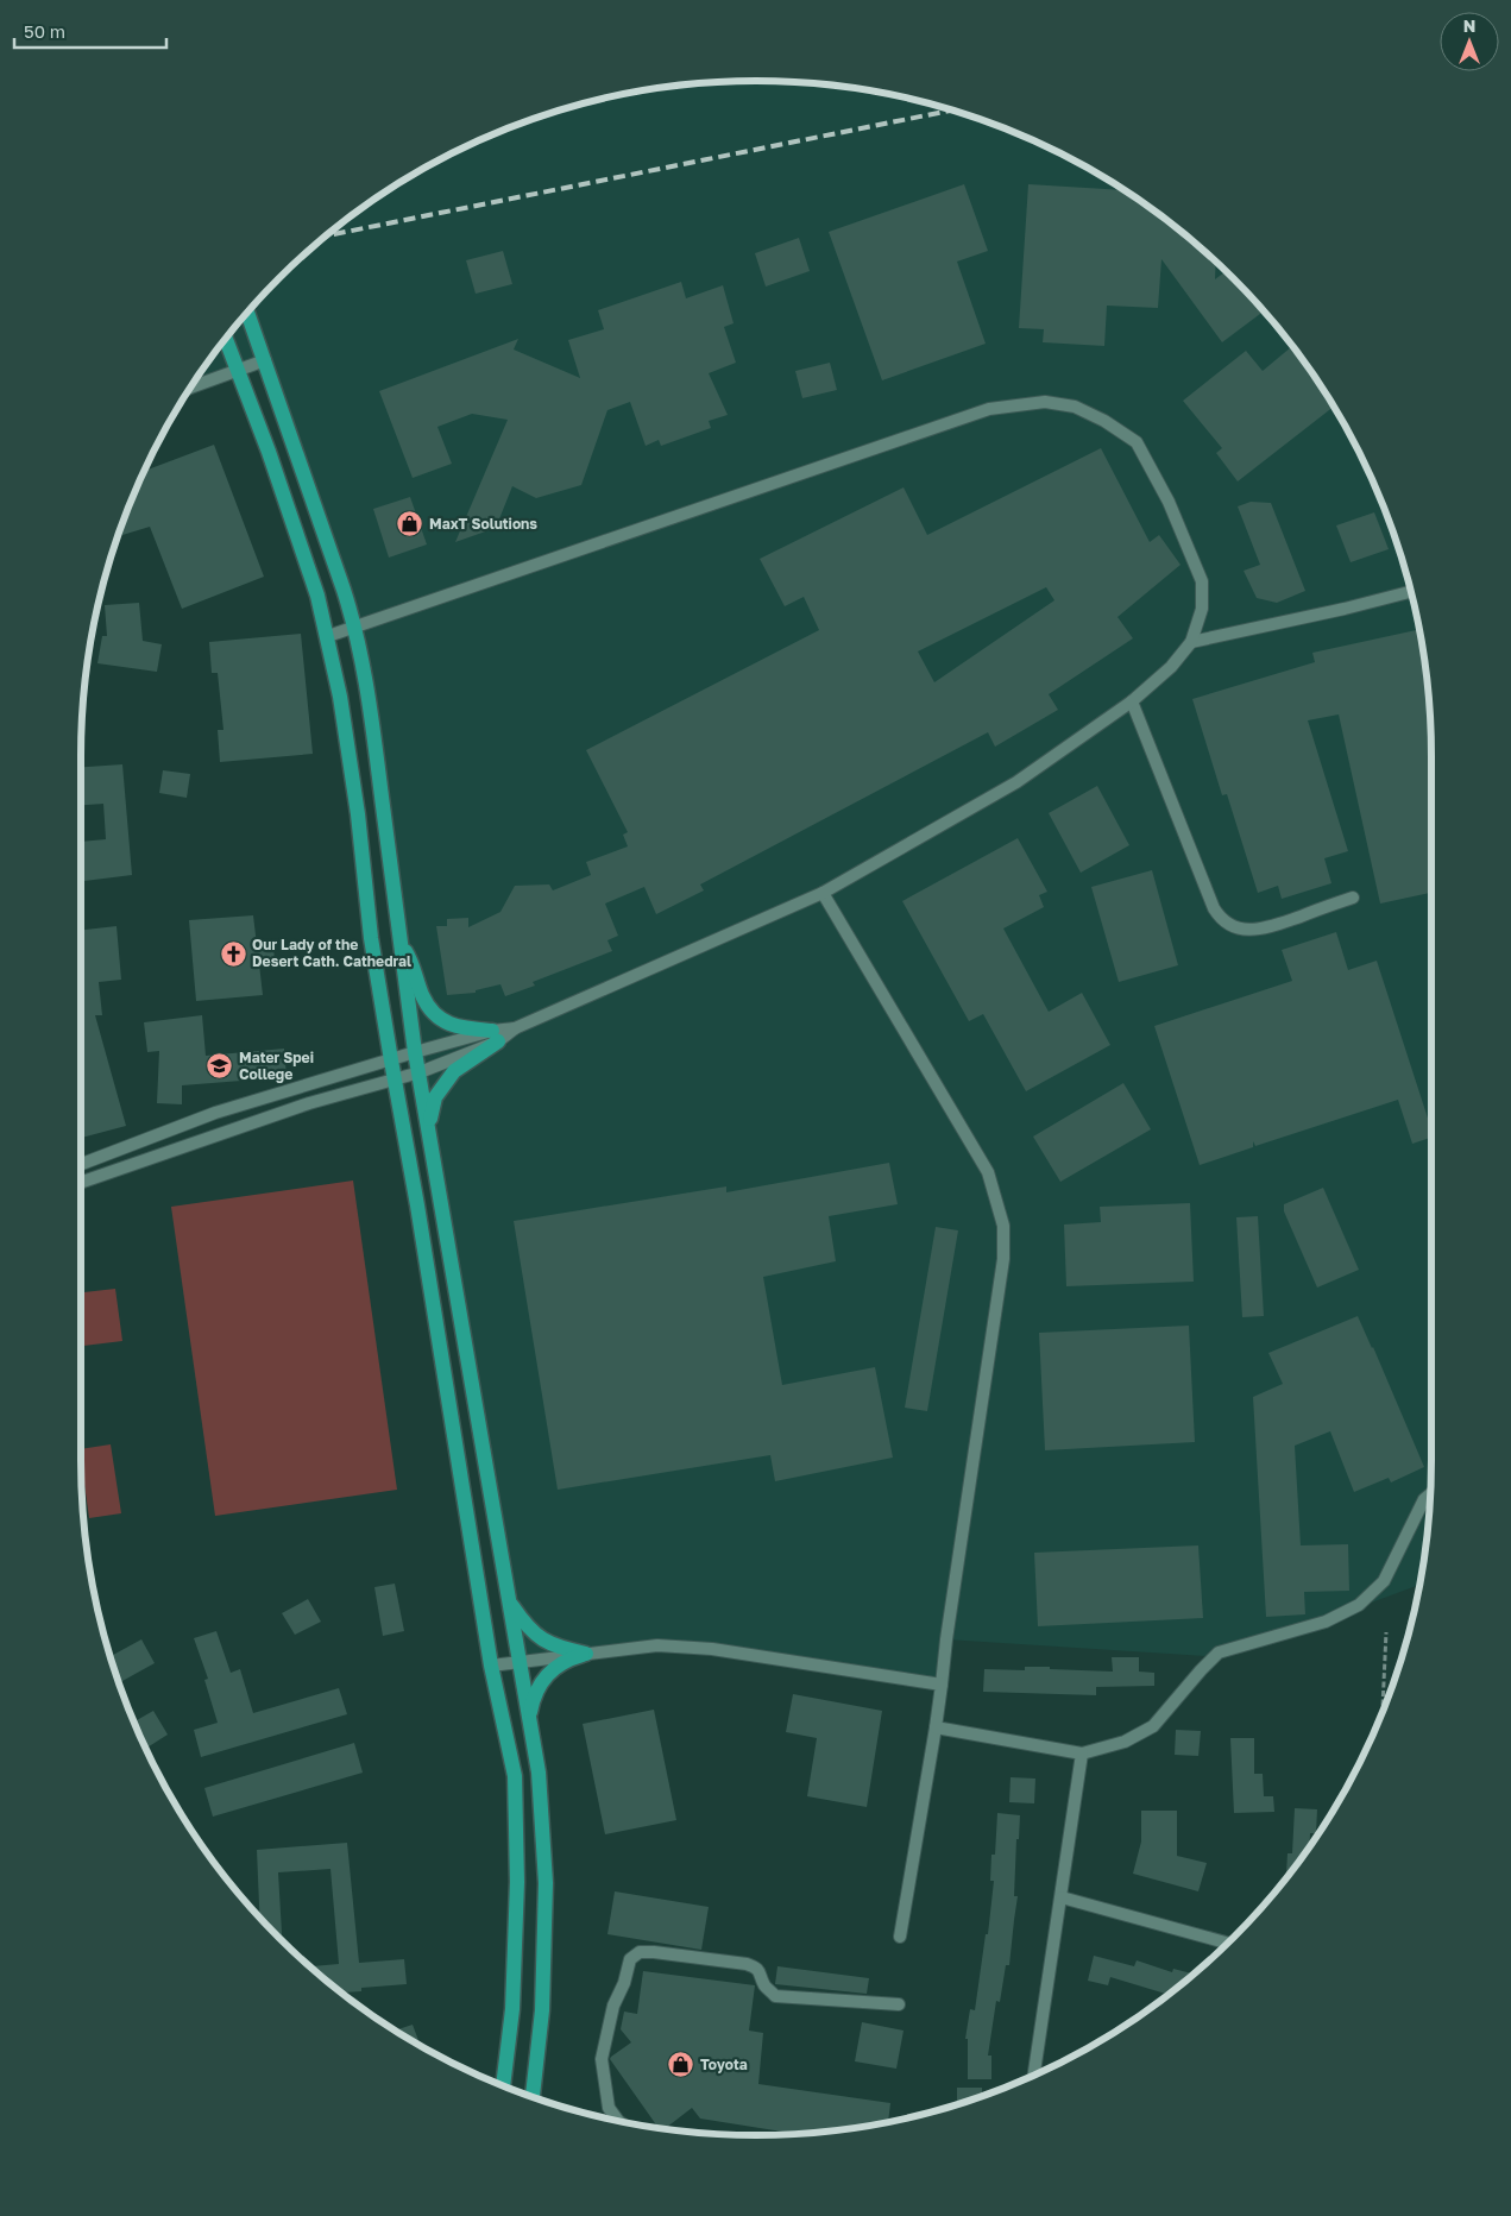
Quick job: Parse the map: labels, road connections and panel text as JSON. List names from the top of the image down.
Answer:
{
  "places": {
    "shop": ["MaxT Solutions", "Toyota"],
    "church": ["Our Lady of the Desert Cath. Cathedral"],
    "school or university": ["Mater Spei College"]
  },
  "scale_bar": "50 m",
  "north": "top"
}
